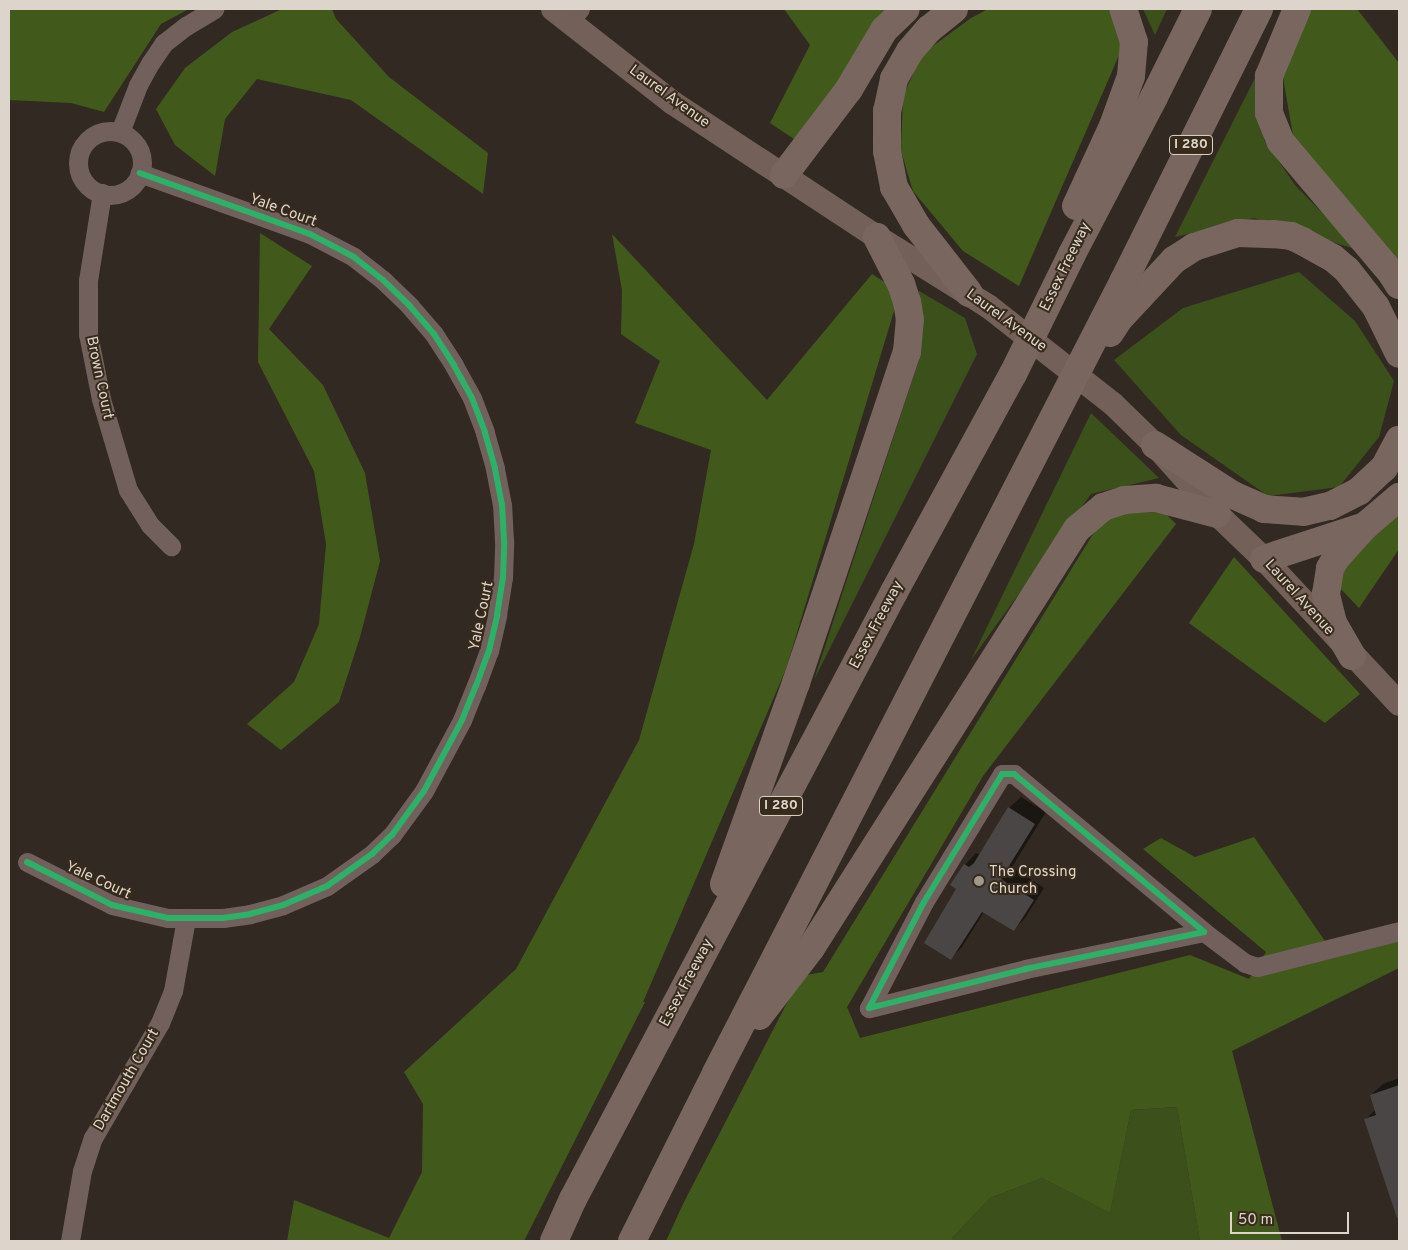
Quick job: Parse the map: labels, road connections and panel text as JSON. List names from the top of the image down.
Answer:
{
  "streets": {
    "highway": ["I 280", "Essex Freeway"],
    "main road": ["Laurel Avenue"],
    "street": ["Yale Court", "Brown Court", "Dartmouth Court"]
  },
  "crossings": [
    ["Yale Court", "Brown Court"],
    ["Yale Court", "Dartmouth Court"]
  ],
  "places": ["The Crossing Church"],
  "scale_bar": "50 m"
}
